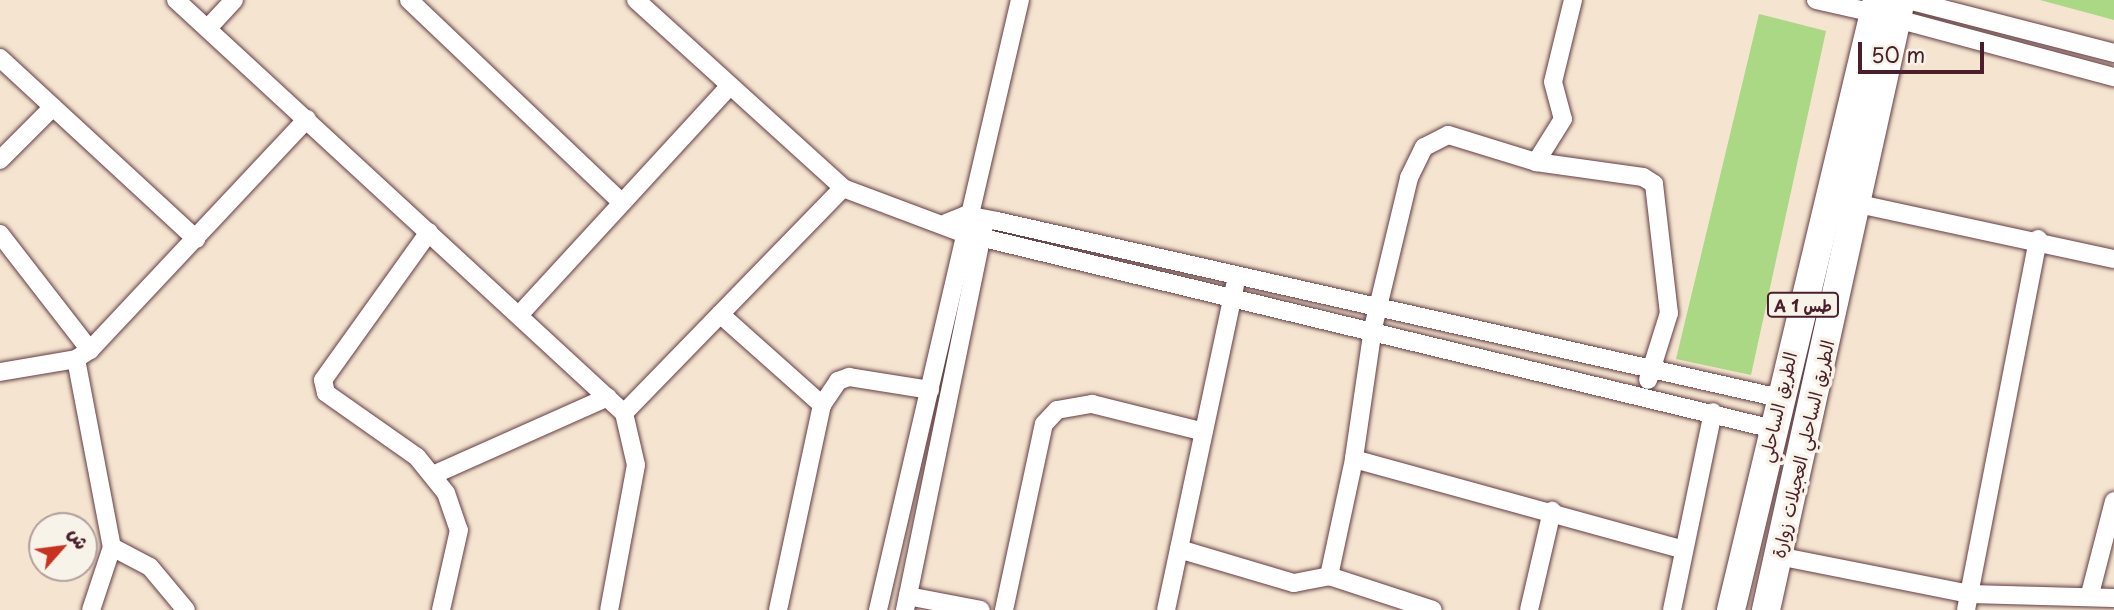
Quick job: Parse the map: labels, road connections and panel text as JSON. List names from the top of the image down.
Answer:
{
  "streets": {
    "highway": ["A 1 طس", "الطريق الساحلي", "الطريق الساحلي العجيلات زوارة"]
  },
  "crossings": [
    ["الطريق الساحلي", "الطريق الساحلي العجيلات زوارة"]
  ],
  "scale_bar": "50 m",
  "north": "top right"
}
